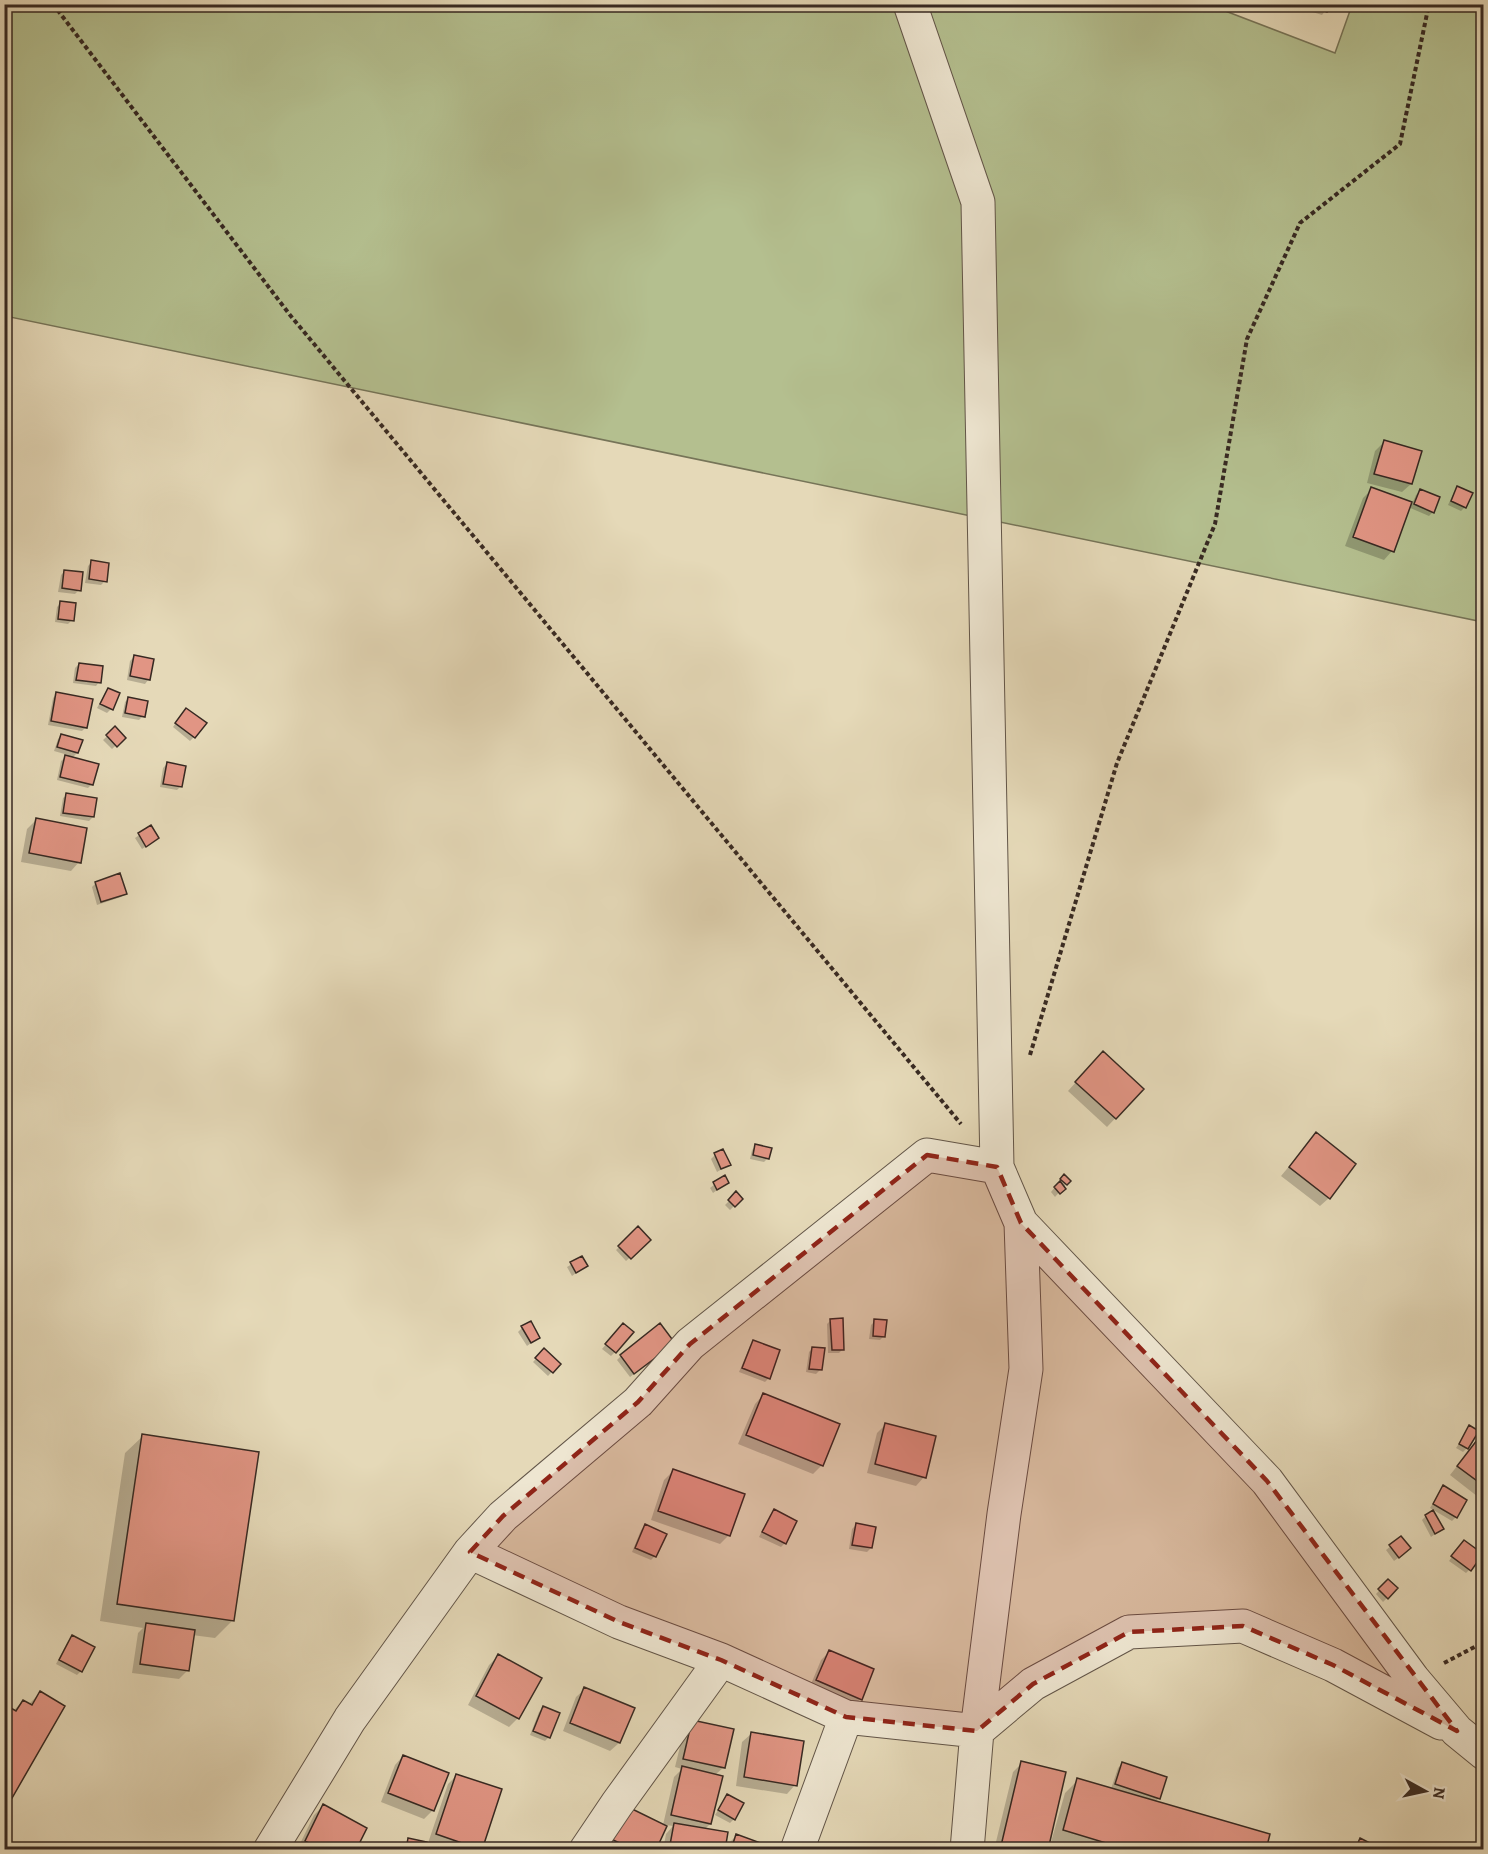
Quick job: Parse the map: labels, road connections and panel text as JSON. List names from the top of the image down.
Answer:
{
  "north": "right"
}
